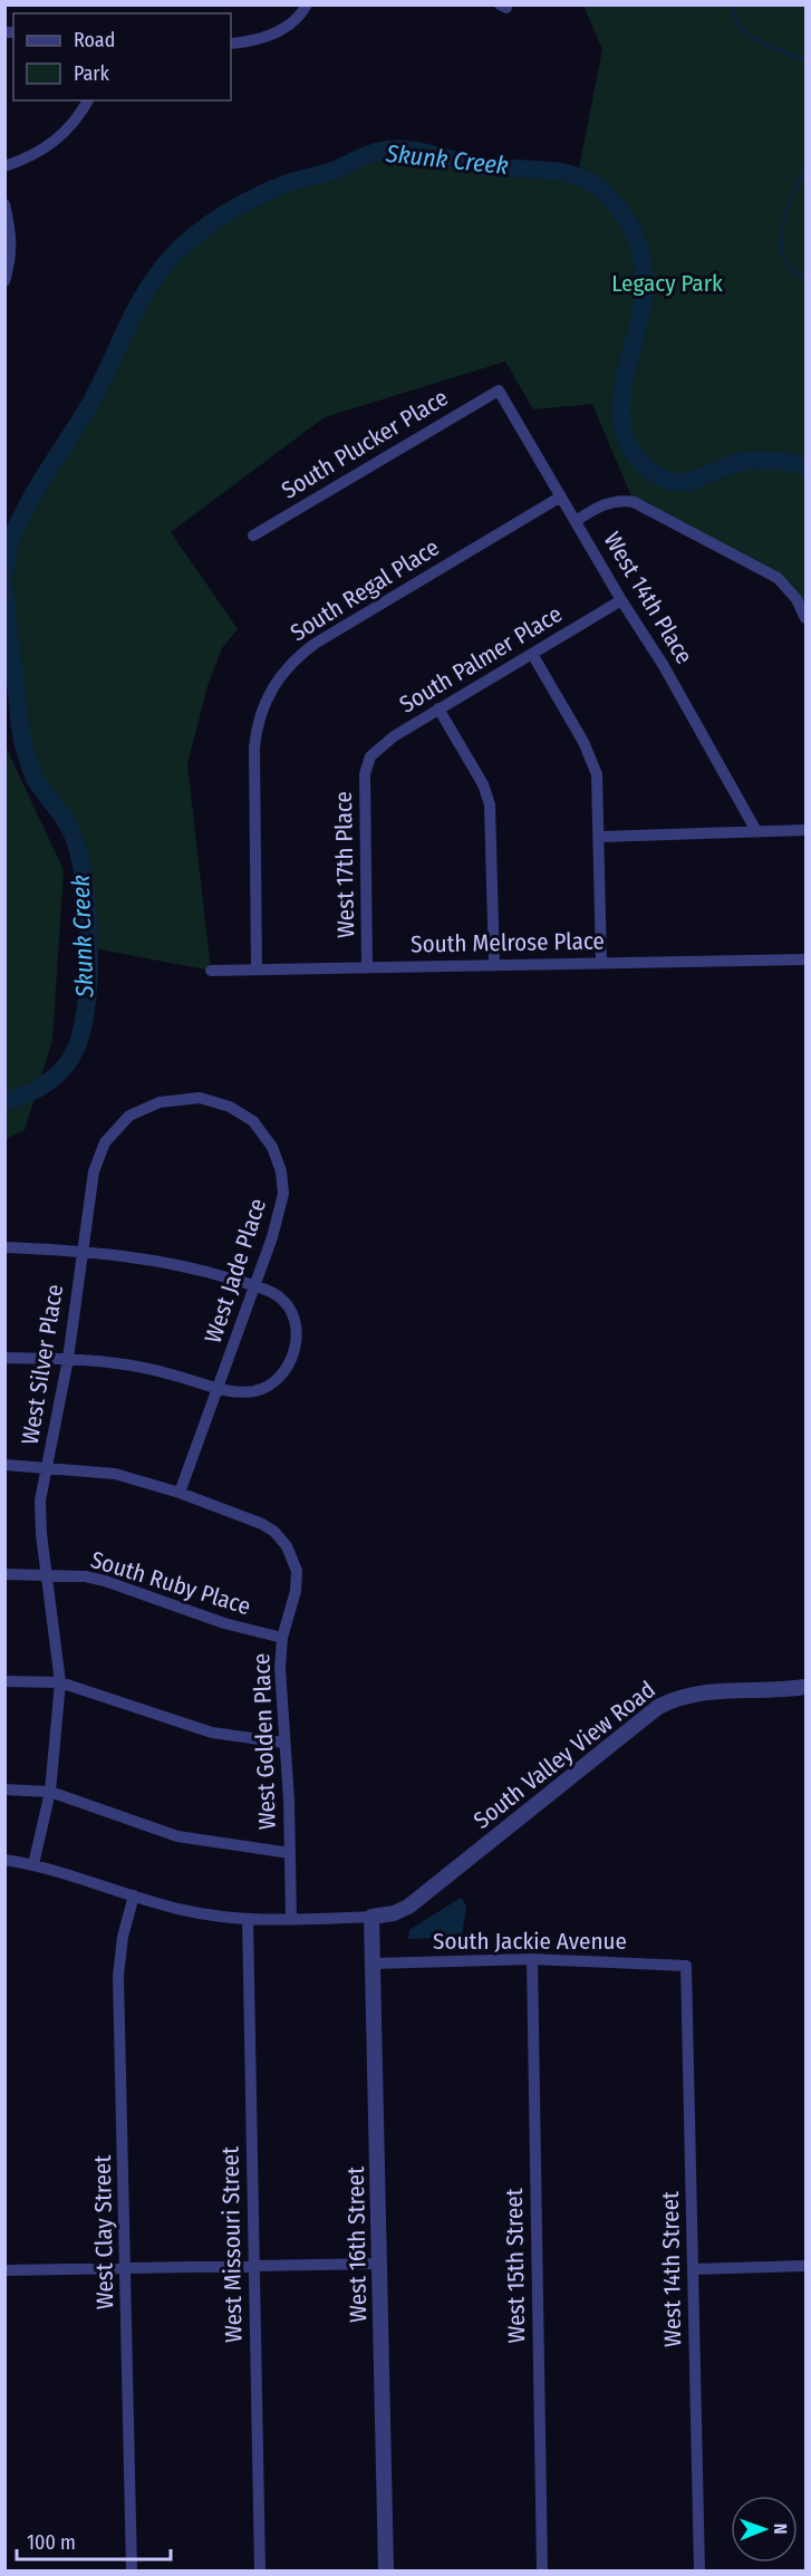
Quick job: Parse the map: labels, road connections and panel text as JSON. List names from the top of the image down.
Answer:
{
  "streets": {
    "street": [
      "South Plucker Place",
      "South Regal Place",
      "West 14th Place",
      "South Palmer Place",
      "West 17th Place",
      "South Melrose Place",
      "West Jade Place",
      "West Silver Place",
      "South Ruby Place",
      "West Golden Place",
      "South Valley View Road",
      "South Jackie Avenue",
      "West Clay Street",
      "West Missouri Street",
      "West 16th Street",
      "West 15th Street",
      "West 14th Street"
    ]
  },
  "crossings": [
    ["South Plucker Place", "West 14th Place"],
    ["South Regal Place", "West 14th Place"],
    ["South Regal Place", "South Melrose Place"],
    ["West 14th Place", "South Palmer Place"],
    ["South Palmer Place", "West 17th Place"],
    ["West 17th Place", "South Melrose Place"],
    ["West Jade Place", "West Silver Place"],
    ["West Jade Place", "West Golden Place"],
    ["West Silver Place", "South Ruby Place"],
    ["South Ruby Place", "West Golden Place"],
    ["South Valley View Road", "West 16th Street"],
    ["South Jackie Avenue", "West 16th Street"],
    ["South Jackie Avenue", "West 15th Street"],
    ["South Jackie Avenue", "West 14th Street"]
  ],
  "water": ["Skunk Creek"],
  "parks": ["Legacy Park"],
  "legend": ["Road", "Park"],
  "scale_bar": "100 m",
  "north": "right"
}
